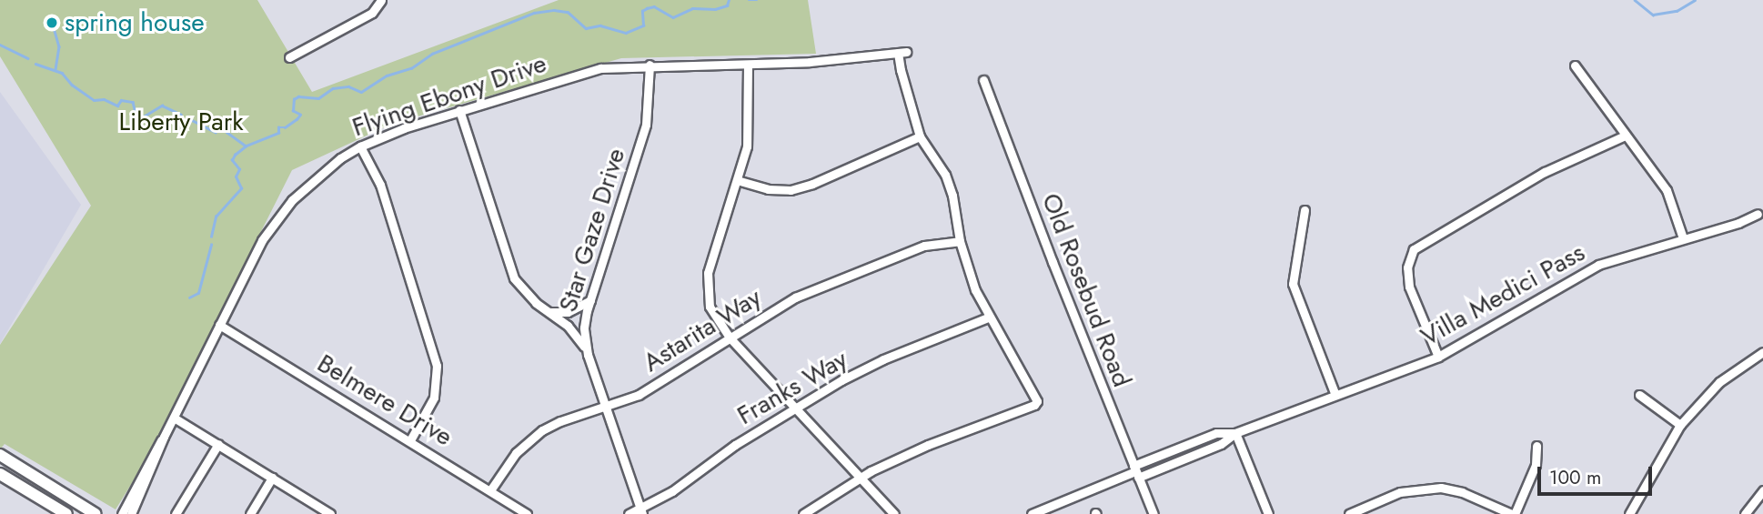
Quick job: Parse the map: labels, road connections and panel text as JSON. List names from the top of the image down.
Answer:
{
  "streets": {
    "street": [
      "Flying Ebony Drive",
      "Star Gaze Drive",
      "Old Rosebud Road",
      "Villa Medici Pass",
      "Astarita Way",
      "Franks Way",
      "Belmere Drive"
    ]
  },
  "crossings": [
    ["Flying Ebony Drive", "Star Gaze Drive"],
    ["Flying Ebony Drive", "Belmere Drive"],
    ["Star Gaze Drive", "Astarita Way"],
    ["Star Gaze Drive", "Franks Way"],
    ["Old Rosebud Road", "Villa Medici Pass"],
    ["Astarita Way", "Belmere Drive"]
  ],
  "parks": ["Liberty Park"],
  "places": ["spring house"],
  "scale_bar": "100 m"
}
